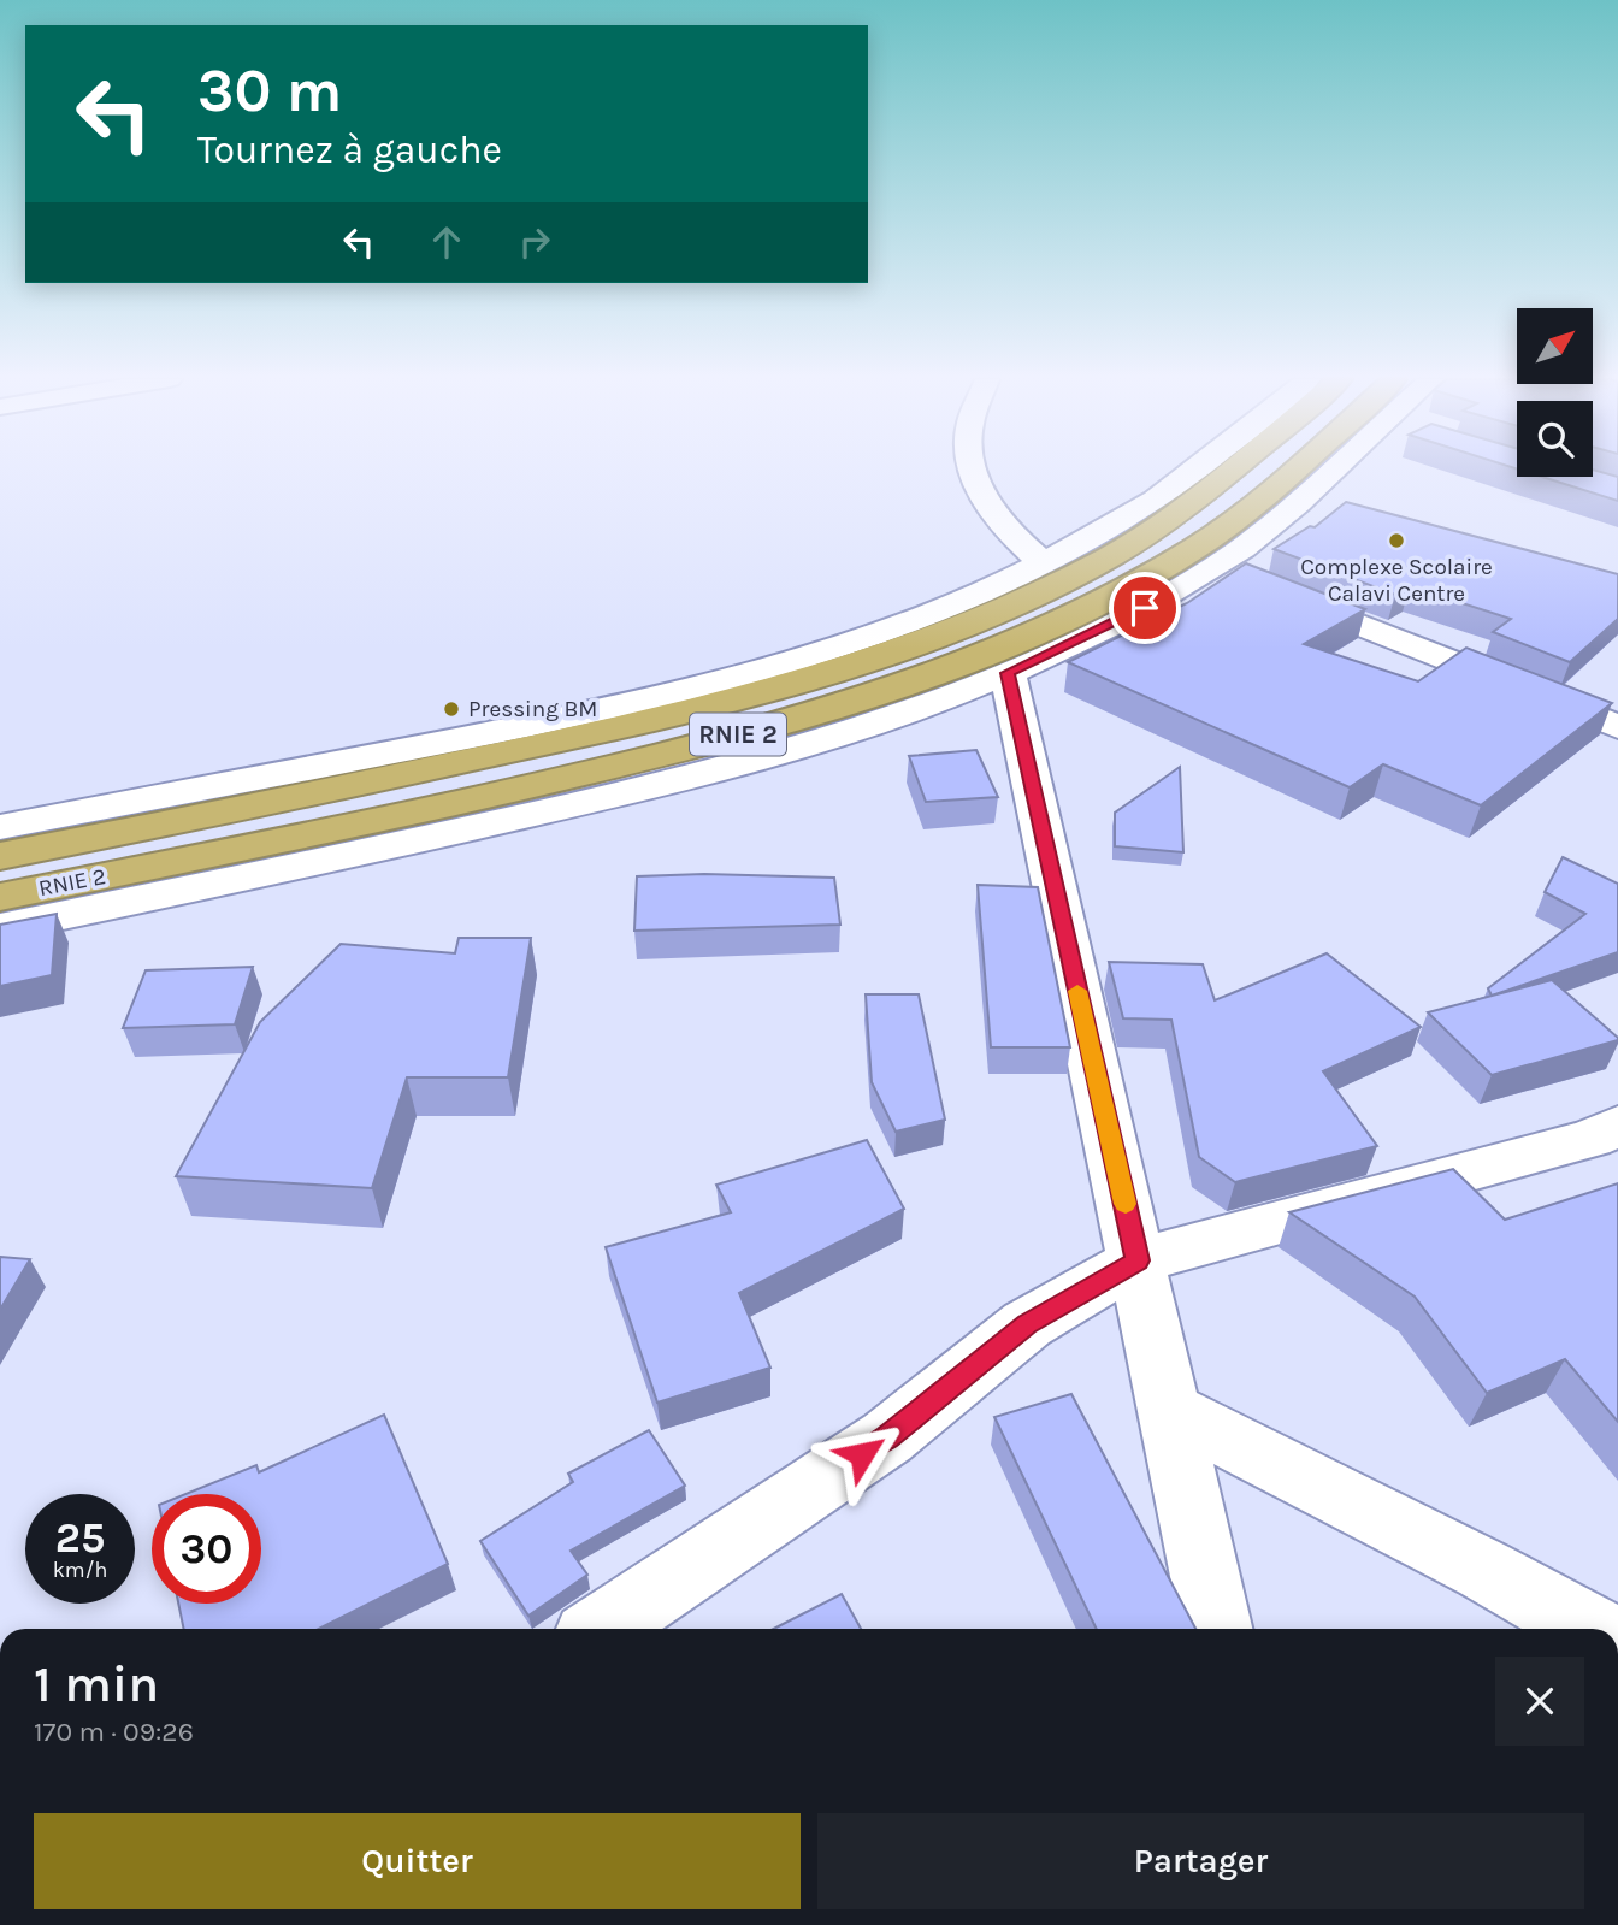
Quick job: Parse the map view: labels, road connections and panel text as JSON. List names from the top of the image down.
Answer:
{
  "streets": {
    "highway": ["RNIE 2"]
  },
  "places": ["Complexe Scolaire Calavi Centre", "Pressing BM"],
  "north": "top right",
  "page": {
    "turn": ["30 m", "Tournez à gauche"],
    "speed": "25 km/h",
    "limit": "30",
    "heading": ["1 min", "170 m · 09:26"],
    "buttons": ["Quitter", "Partager"]
  }
}
